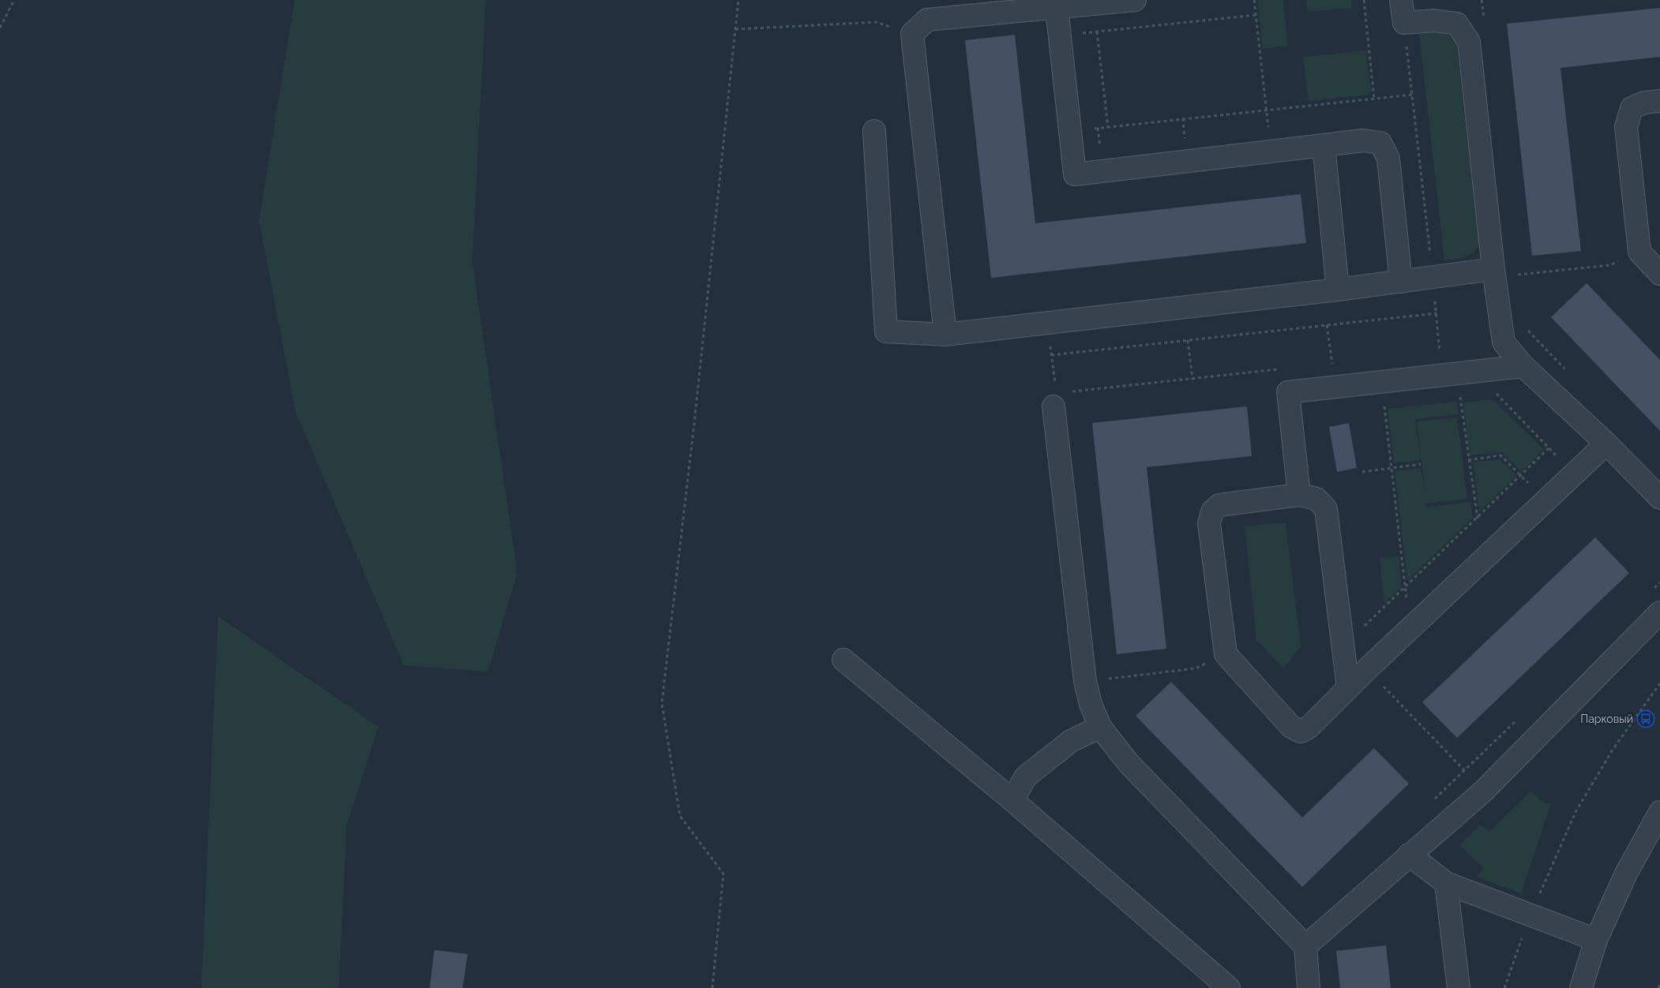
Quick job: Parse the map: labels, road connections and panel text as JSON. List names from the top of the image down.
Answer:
{
  "places": {
    "bus stop": ["Парковый"]
  }
}
